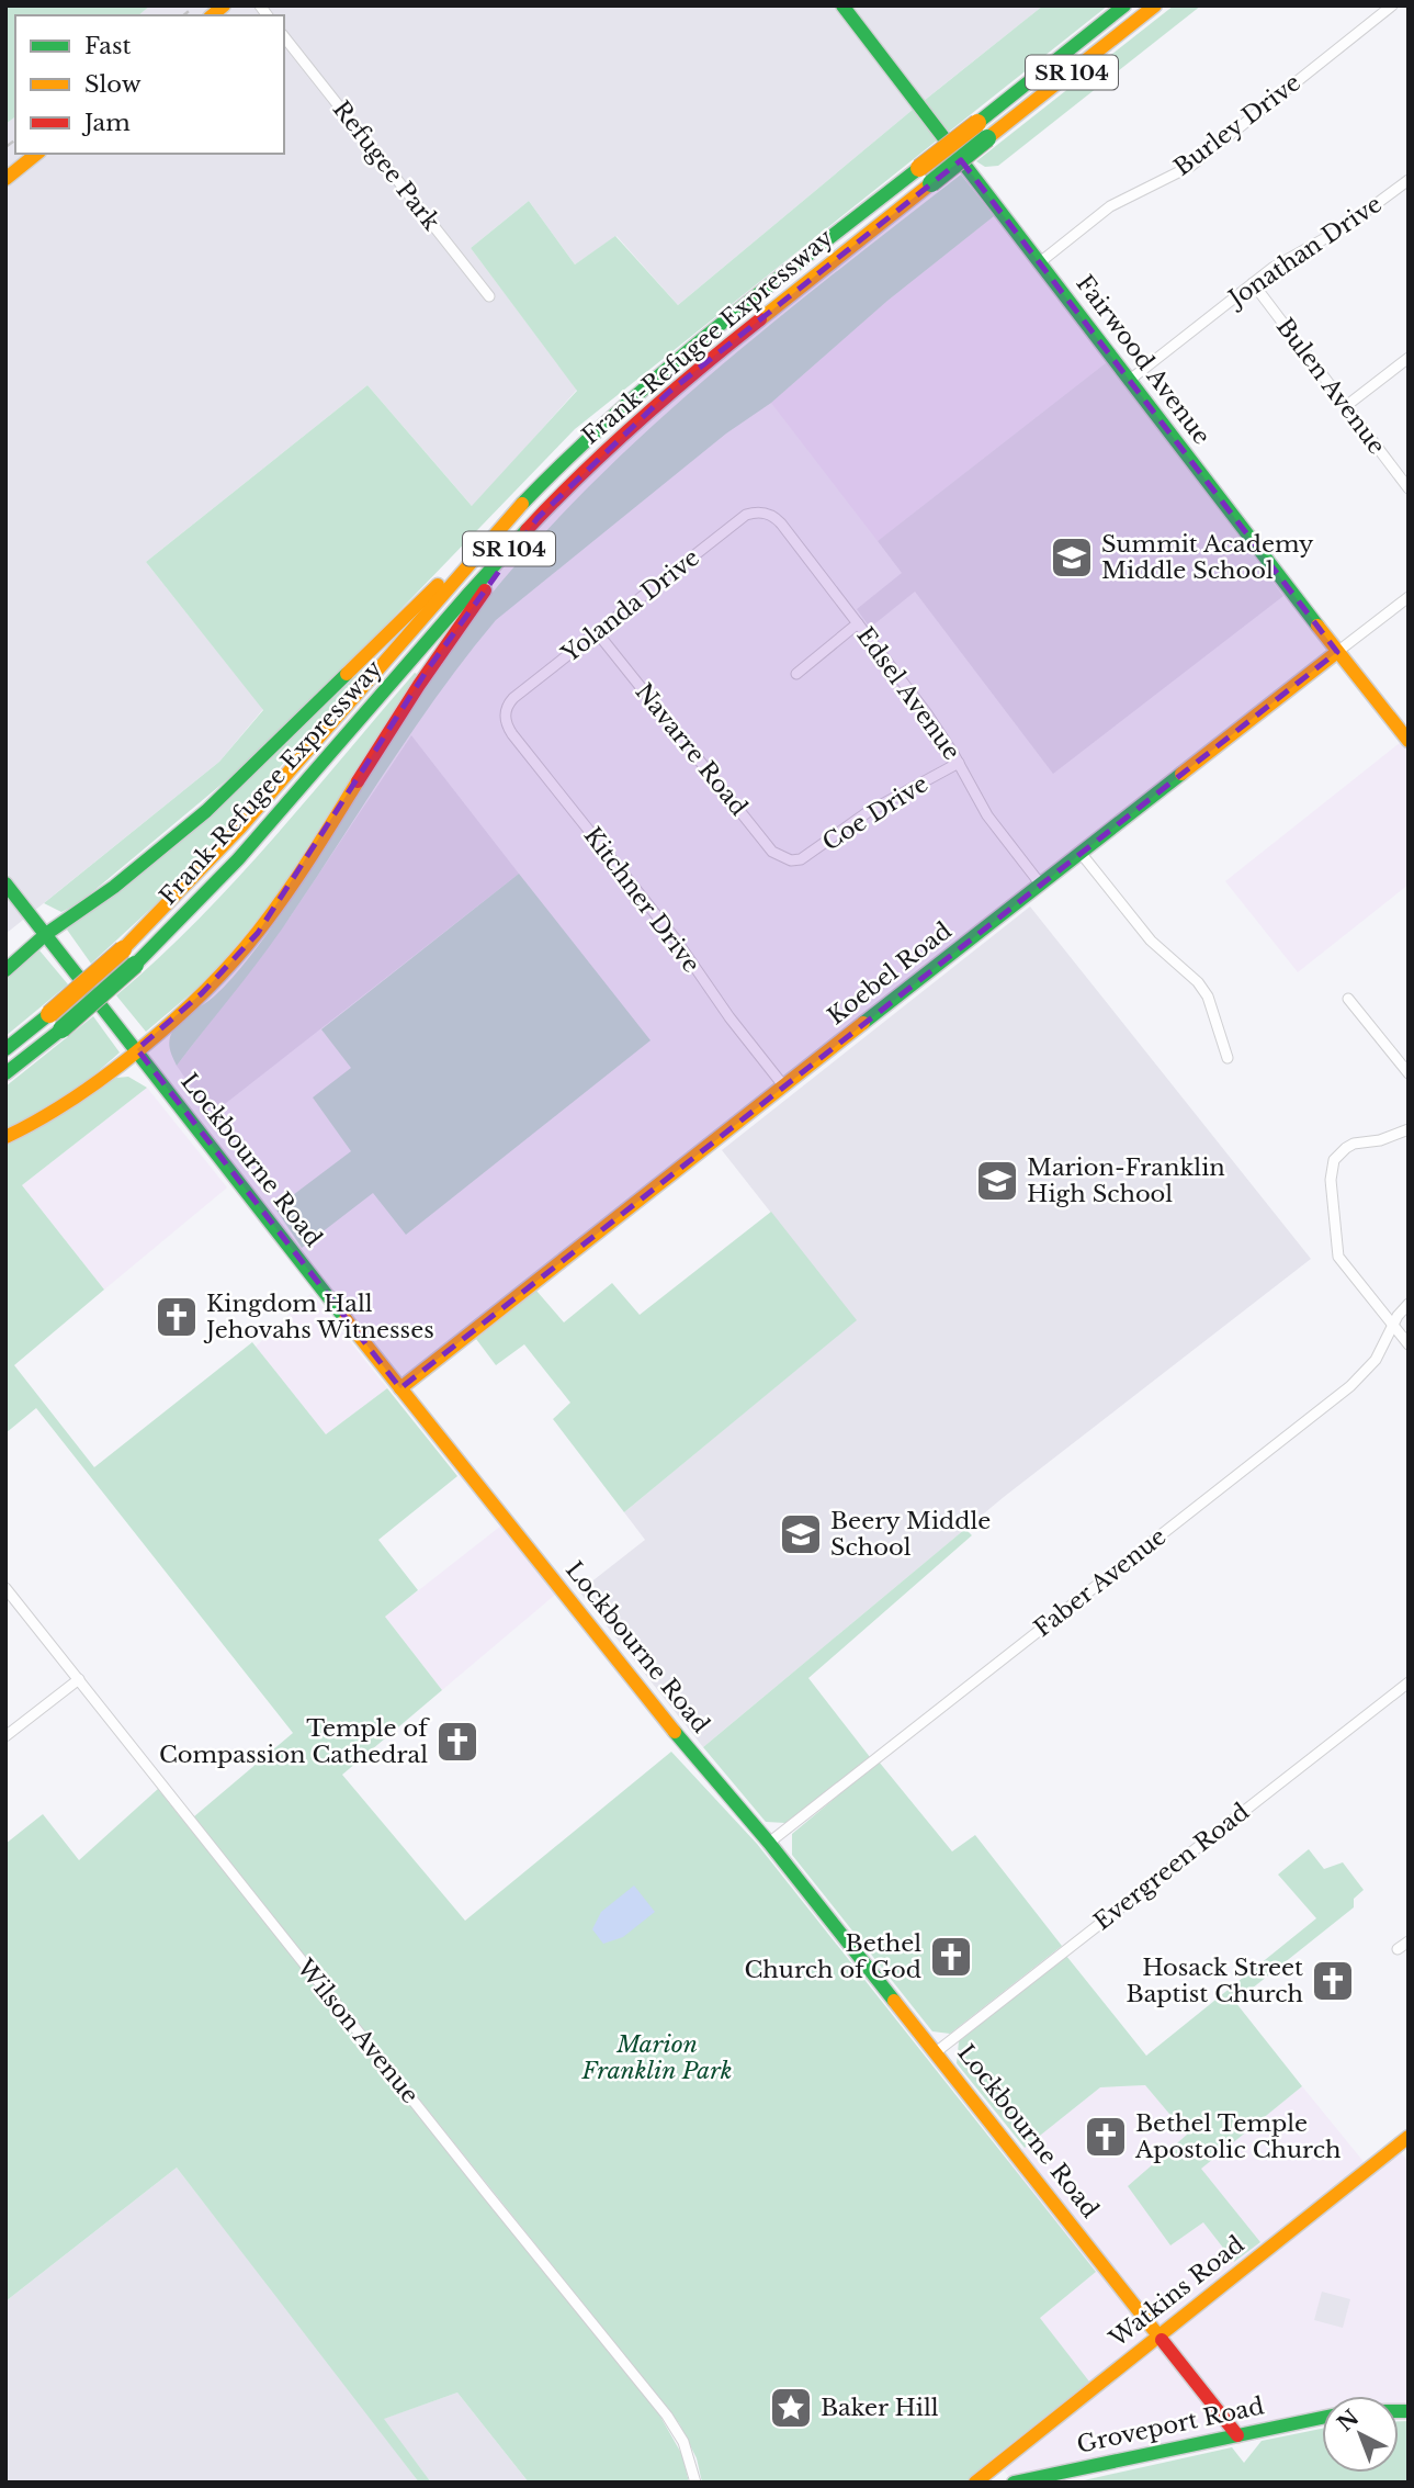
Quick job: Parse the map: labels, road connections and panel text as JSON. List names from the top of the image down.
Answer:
{
  "streets": {
    "main road": [
      "SR 104",
      "Frank-Refugee Expressway",
      "Fairwood Avenue",
      "Koebel Road",
      "Lockbourne Road",
      "Watkins Road",
      "Groveport Road"
    ],
    "street": [
      "Burley Drive",
      "Refugee Park",
      "Jonathan Drive",
      "Bulen Avenue",
      "Yolanda Drive",
      "Edsel Avenue",
      "Navarre Road",
      "Coe Drive",
      "Kitchner Drive",
      "Faber Avenue",
      "Evergreen Road",
      "Wilson Avenue"
    ]
  },
  "crossings": [
    ["Burley Drive", "Fairwood Avenue"],
    ["Jonathan Drive", "Fairwood Avenue"],
    ["Jonathan Drive", "Bulen Avenue"],
    ["Fairwood Avenue", "Koebel Road"],
    ["Yolanda Drive", "Edsel Avenue"],
    ["Yolanda Drive", "Navarre Road"],
    ["Yolanda Drive", "Kitchner Drive"],
    ["Edsel Avenue", "Coe Drive"],
    ["Edsel Avenue", "Koebel Road"],
    ["Navarre Road", "Coe Drive"],
    ["Kitchner Drive", "Koebel Road"],
    ["Koebel Road", "Lockbourne Road"],
    ["Lockbourne Road", "Faber Avenue"],
    ["Lockbourne Road", "Evergreen Road"],
    ["Lockbourne Road", "Watkins Road"],
    ["Lockbourne Road", "Groveport Road"]
  ],
  "parks": ["Marion Franklin Park"],
  "places": {
    "school or university": ["Summit Academy Middle School", "Marion-Franklin High School", "Beery Middle School"],
    "church": [
      "Kingdom Hall Jehovahs Witnesses",
      "Temple of Compassion Cathedral",
      "Bethel Church of God",
      "Hosack Street Baptist Church",
      "Bethel Temple Apostolic Church"
    ],
    "place": ["Baker Hill"]
  },
  "legend": ["Fast", "Slow", "Jam"],
  "north": "top left"
}
